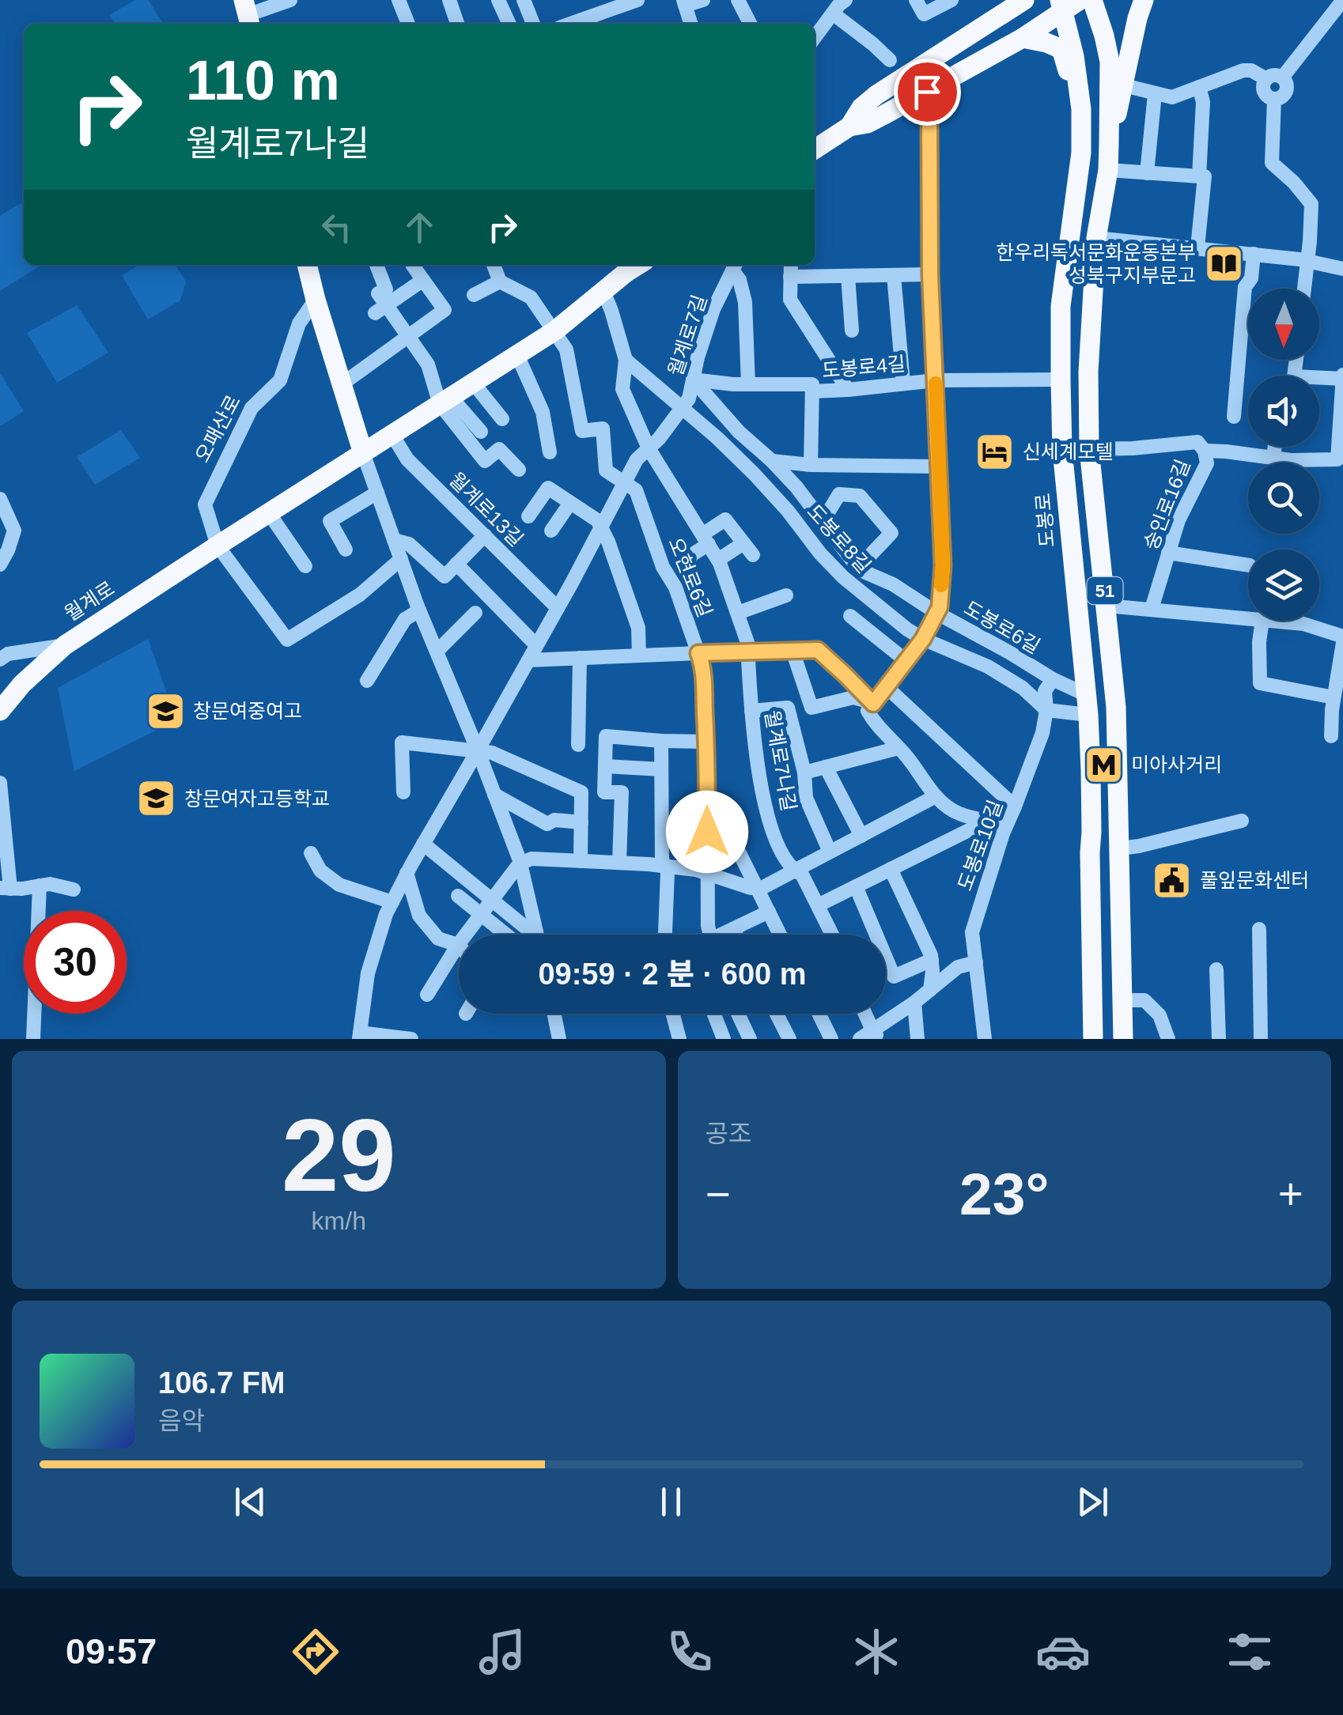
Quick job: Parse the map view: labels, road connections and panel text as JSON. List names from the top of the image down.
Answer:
{
  "streets": {
    "main road": ["도봉로", "51", "월계로"],
    "street": [
      "월계로7길",
      "도봉로4길",
      "오패산로",
      "숭인로16길",
      "월계로13길",
      "도봉로8길",
      "오현로6길",
      "도봉로6길",
      "월계로7나길",
      "도봉로10길"
    ]
  },
  "crossings": [
    ["월계로7길", "도봉로4길"],
    ["월계로7길", "월계로13길"],
    ["월계로7길", "도봉로8길"],
    ["월계로7길", "오현로6길"],
    ["월계로7길", "도봉로6길"],
    ["월계로7길", "월계로7나길"],
    ["도봉로4길", "도봉로"],
    ["도봉로4길", "도봉로6길"],
    ["오패산로", "월계로"],
    ["월계로13길", "월계로"],
    ["도봉로", "도봉로6길"],
    ["도봉로8길", "도봉로10길"],
    ["도봉로6길", "도봉로10길"]
  ],
  "places": {
    "library": ["한우리독서문화운동본부 성북구지부문고"],
    "hotel": ["신세계모텔"],
    "school or university": ["창문여중여고", "창문여자고등학교"],
    "metro station": ["미아사거리"],
    "public building": ["풀잎문화센터"]
  },
  "north": "bottom",
  "page": {
    "turn": ["110 m", "월계로7나길"],
    "limit": "30",
    "trip": "09:59 · 2 분 · 600 m",
    "tile": [
      ["29", "km/h"],
      "공조"
    ],
    "heat": ["−", "23°", "+"],
    "song": ["106.7 FM", "음악"],
    "tabs": "09:57"
  }
}
